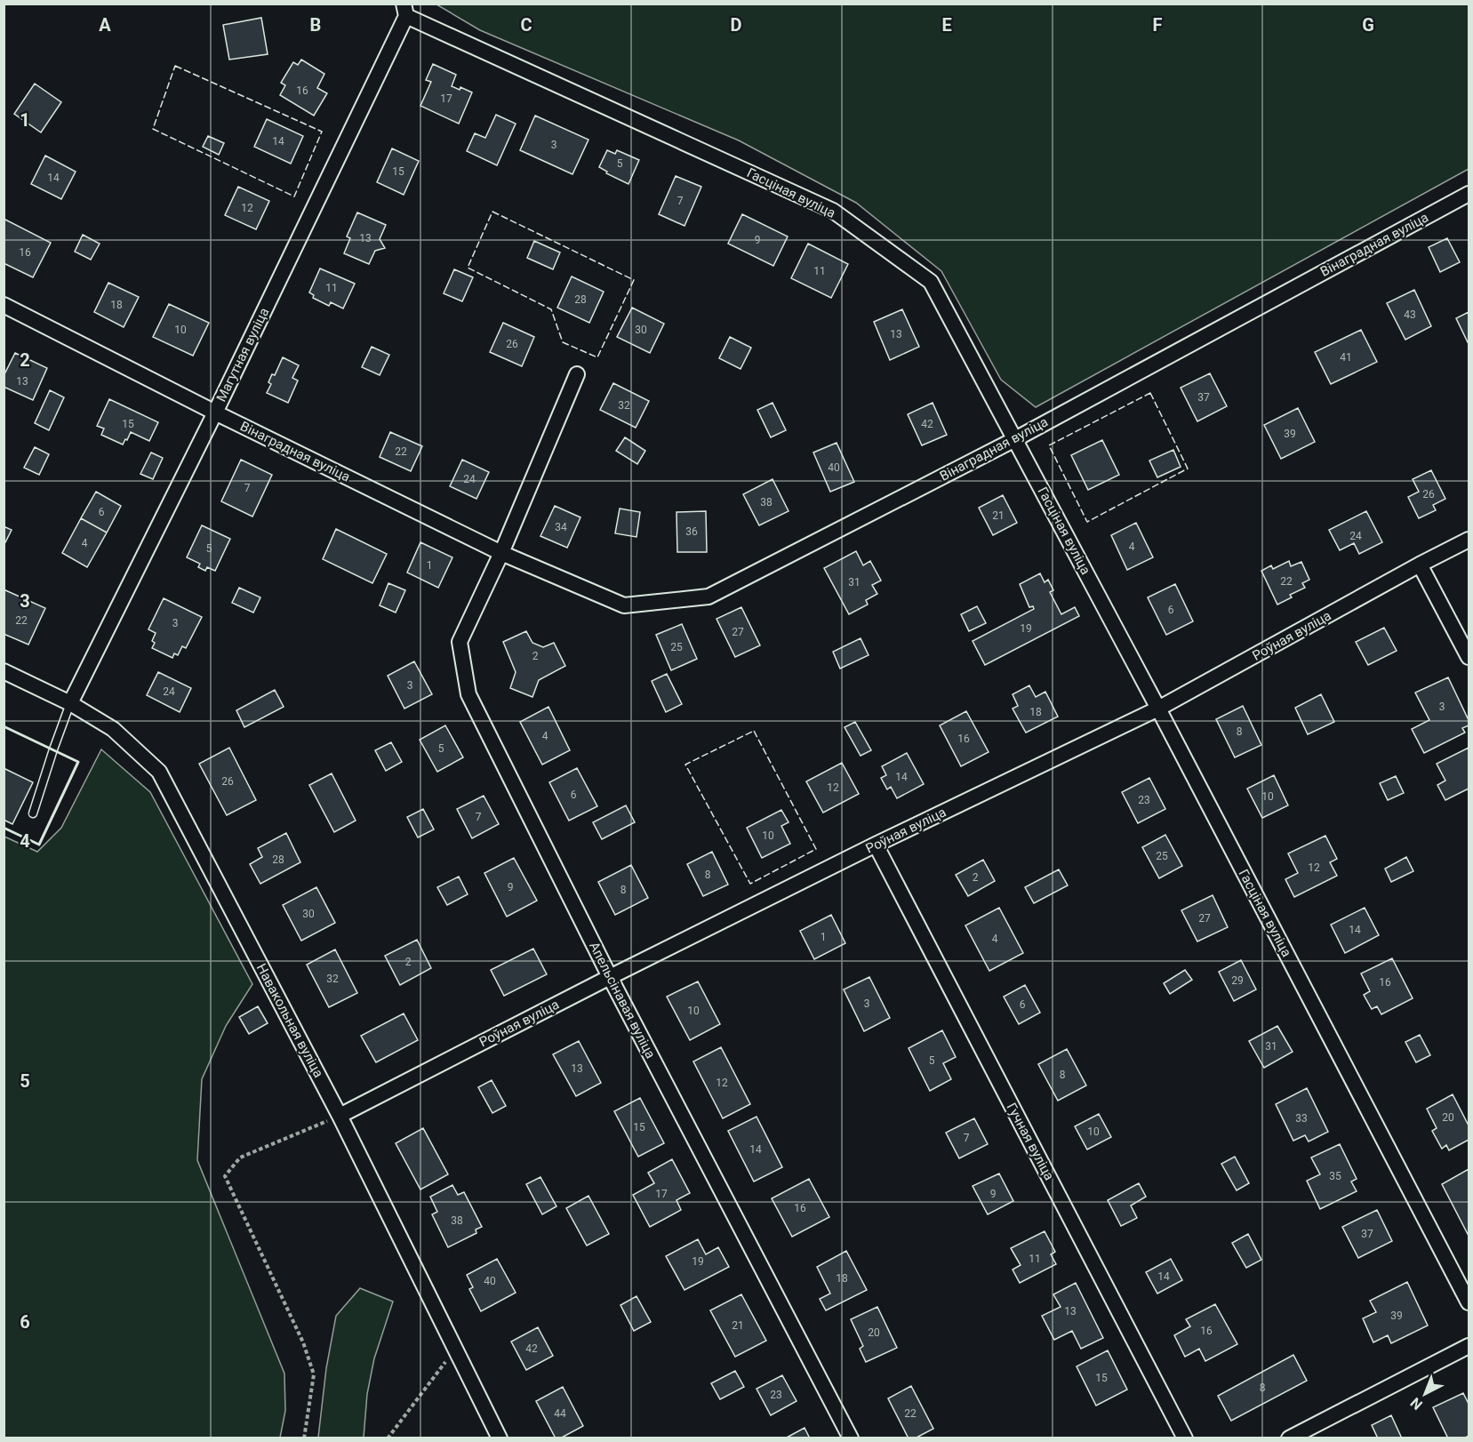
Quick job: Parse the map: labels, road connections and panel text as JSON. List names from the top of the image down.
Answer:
{
  "streets": {
    "street": [
      "Гасціная вуліца",
      "Вінаградная вуліца",
      "Магутная вуліца",
      "Роўная вуліца",
      "Апельсінавая вуліца",
      "Навакольная вуліца",
      "Гучная вуліца"
    ]
  },
  "crossings": [
    ["Гасціная вуліца", "Вінаградная вуліца"],
    ["Гасціная вуліца", "Магутная вуліца"],
    ["Гасціная вуліца", "Роўная вуліца"],
    ["Вінаградная вуліца", "Магутная вуліца"],
    ["Вінаградная вуліца", "Апельсінавая вуліца"],
    ["Магутная вуліца", "Навакольная вуліца"],
    ["Роўная вуліца", "Апельсінавая вуліца"],
    ["Роўная вуліца", "Навакольная вуліца"],
    ["Роўная вуліца", "Гучная вуліца"]
  ],
  "house_numbers": [
    "16",
    "17",
    "14",
    "3",
    "5",
    "15",
    "14",
    "7",
    "12",
    "13",
    "9",
    "16",
    "11",
    "11",
    "28",
    "18",
    "43",
    "10",
    "30",
    "13",
    "26",
    "41",
    "13",
    "37",
    "32",
    "15",
    "42",
    "39",
    "22",
    "40",
    "24",
    "7",
    "26",
    "38",
    "6",
    "21",
    "34",
    "36",
    "24",
    "4",
    "4",
    "5",
    "1",
    "22",
    "31",
    "6",
    "22",
    "3",
    "19",
    "27",
    "25",
    "2",
    "3",
    "24",
    "3",
    "18",
    "8",
    "4",
    "16",
    "5",
    "14",
    "26",
    "12",
    "6",
    "10",
    "23",
    "7",
    "10",
    "25",
    "28",
    "12",
    "8",
    "2",
    "9",
    "8",
    "30",
    "27",
    "14",
    "1",
    "4",
    "2",
    "32",
    "29",
    "16",
    "3",
    "6",
    "10",
    "31",
    "5",
    "13",
    "8",
    "12",
    "20",
    "33",
    "15",
    "10",
    "7",
    "14",
    "35",
    "17",
    "9",
    "16",
    "38",
    "37",
    "11",
    "19",
    "14",
    "18",
    "40",
    "13",
    "39",
    "21",
    "16",
    "20",
    "42",
    "15",
    "8",
    "23",
    "44",
    "22"
  ],
  "north": "bottom left",
  "grid": {
    "columns": [
      "A",
      "B",
      "C",
      "D",
      "E",
      "F",
      "G"
    ],
    "rows": [
      "1",
      "2",
      "3",
      "4",
      "5",
      "6"
    ]
  }
}
